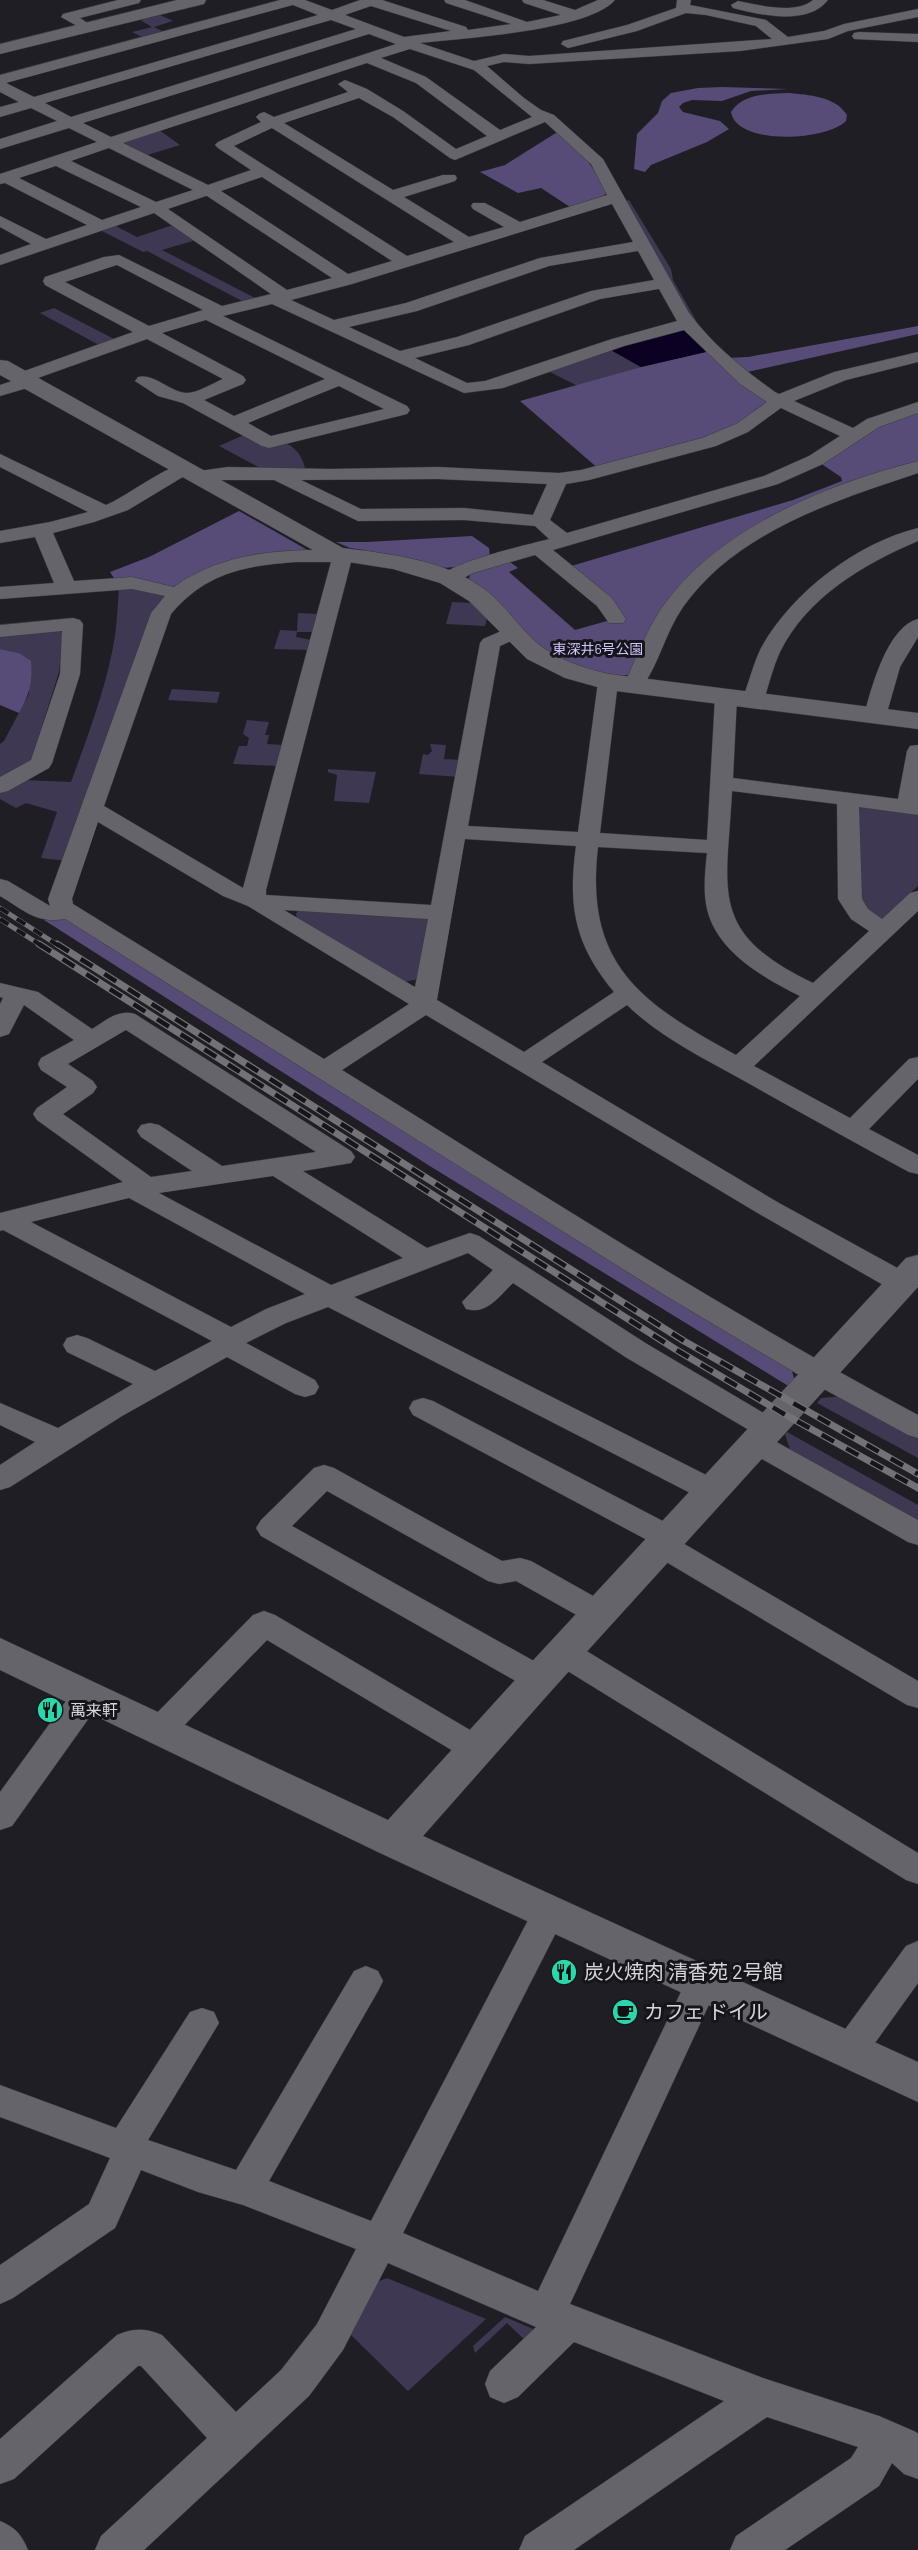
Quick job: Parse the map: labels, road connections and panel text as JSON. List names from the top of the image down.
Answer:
{
  "parks": ["東深井6号公園"],
  "places": {
    "restaurant": ["萬来軒", "炭火焼肉 清香苑 2号館"],
    "cafe": ["カフェ ドイル"]
  }
}
